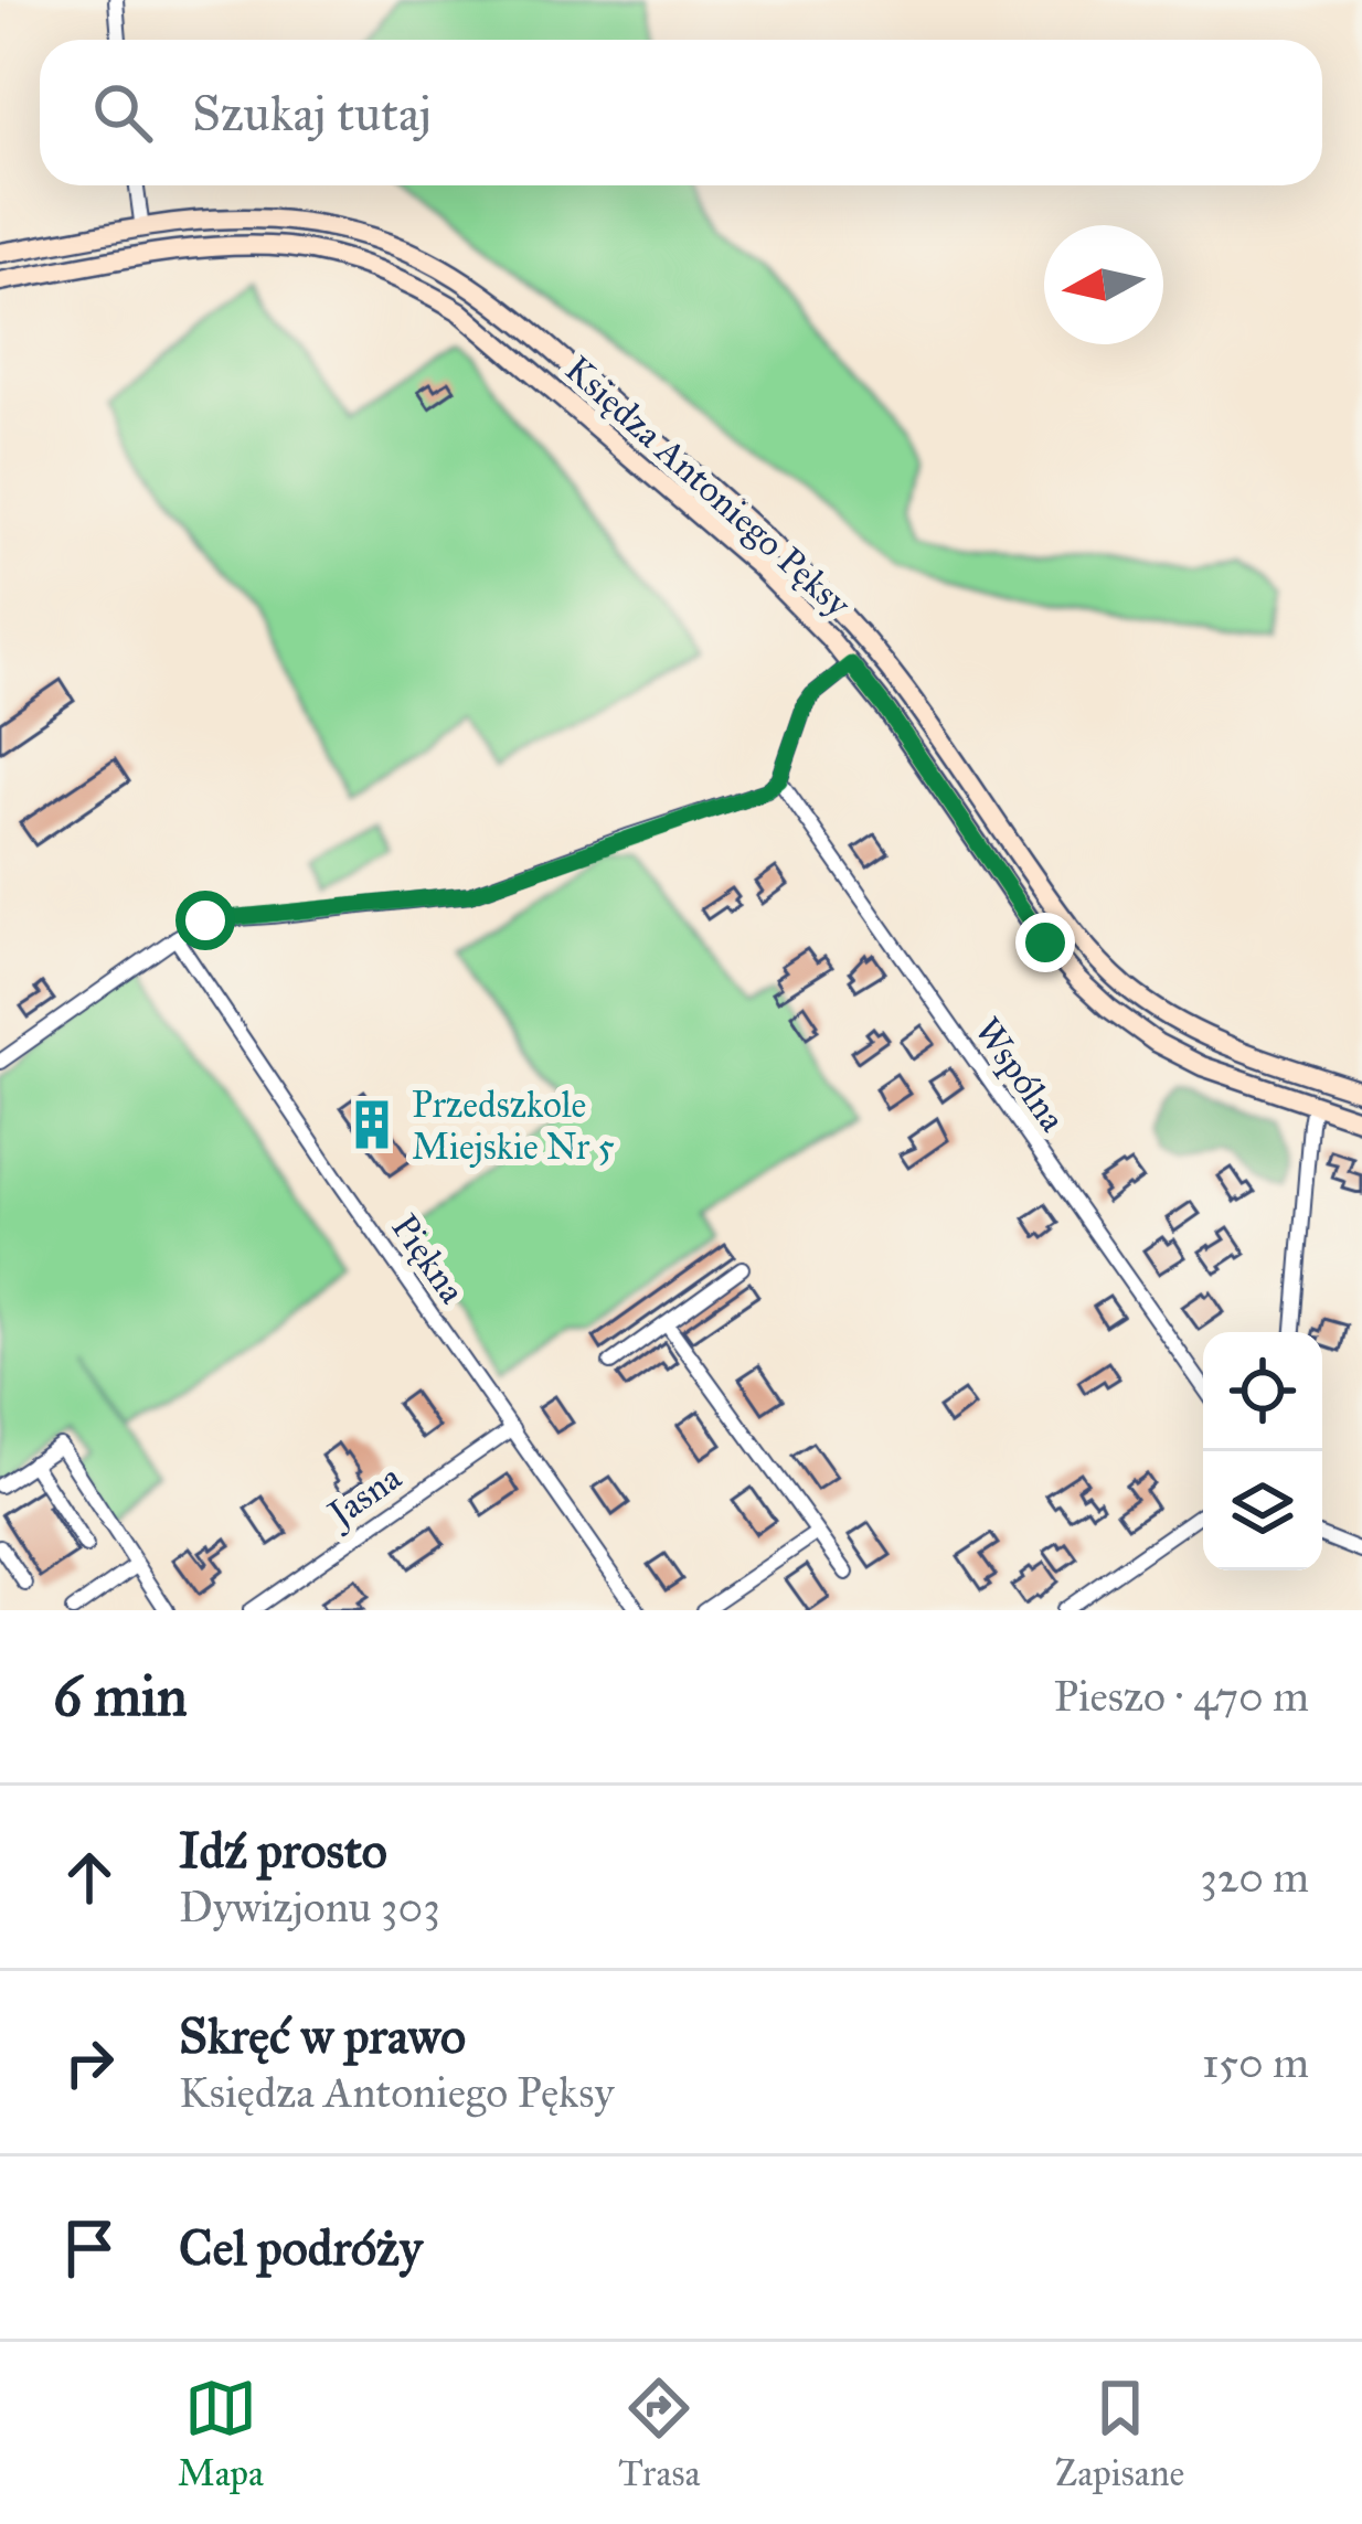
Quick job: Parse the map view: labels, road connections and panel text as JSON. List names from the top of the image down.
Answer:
{
  "streets": {
    "main road": ["Księdza Antoniego Pęksy"],
    "street": ["Wspólna", "Piękna", "Jasna"]
  },
  "crossings": [
    ["Piękna", "Jasna"]
  ],
  "places": {
    "building": ["Przedszkole Miejskie Nr 5"]
  },
  "north": "left",
  "page": {
    "search": "Szukaj tutaj",
    "heading": ["6 min", "Pieszo · 470 m"],
    "list": [
      ["Idź prosto", "Dywizjonu 303", "320 m"],
      ["Skręć w prawo", "Księdza Antoniego Pęksy", "150 m"],
      "Cel podróży"
    ],
    "nav": ["Mapa", "Trasa", "Zapisane"]
  }
}
